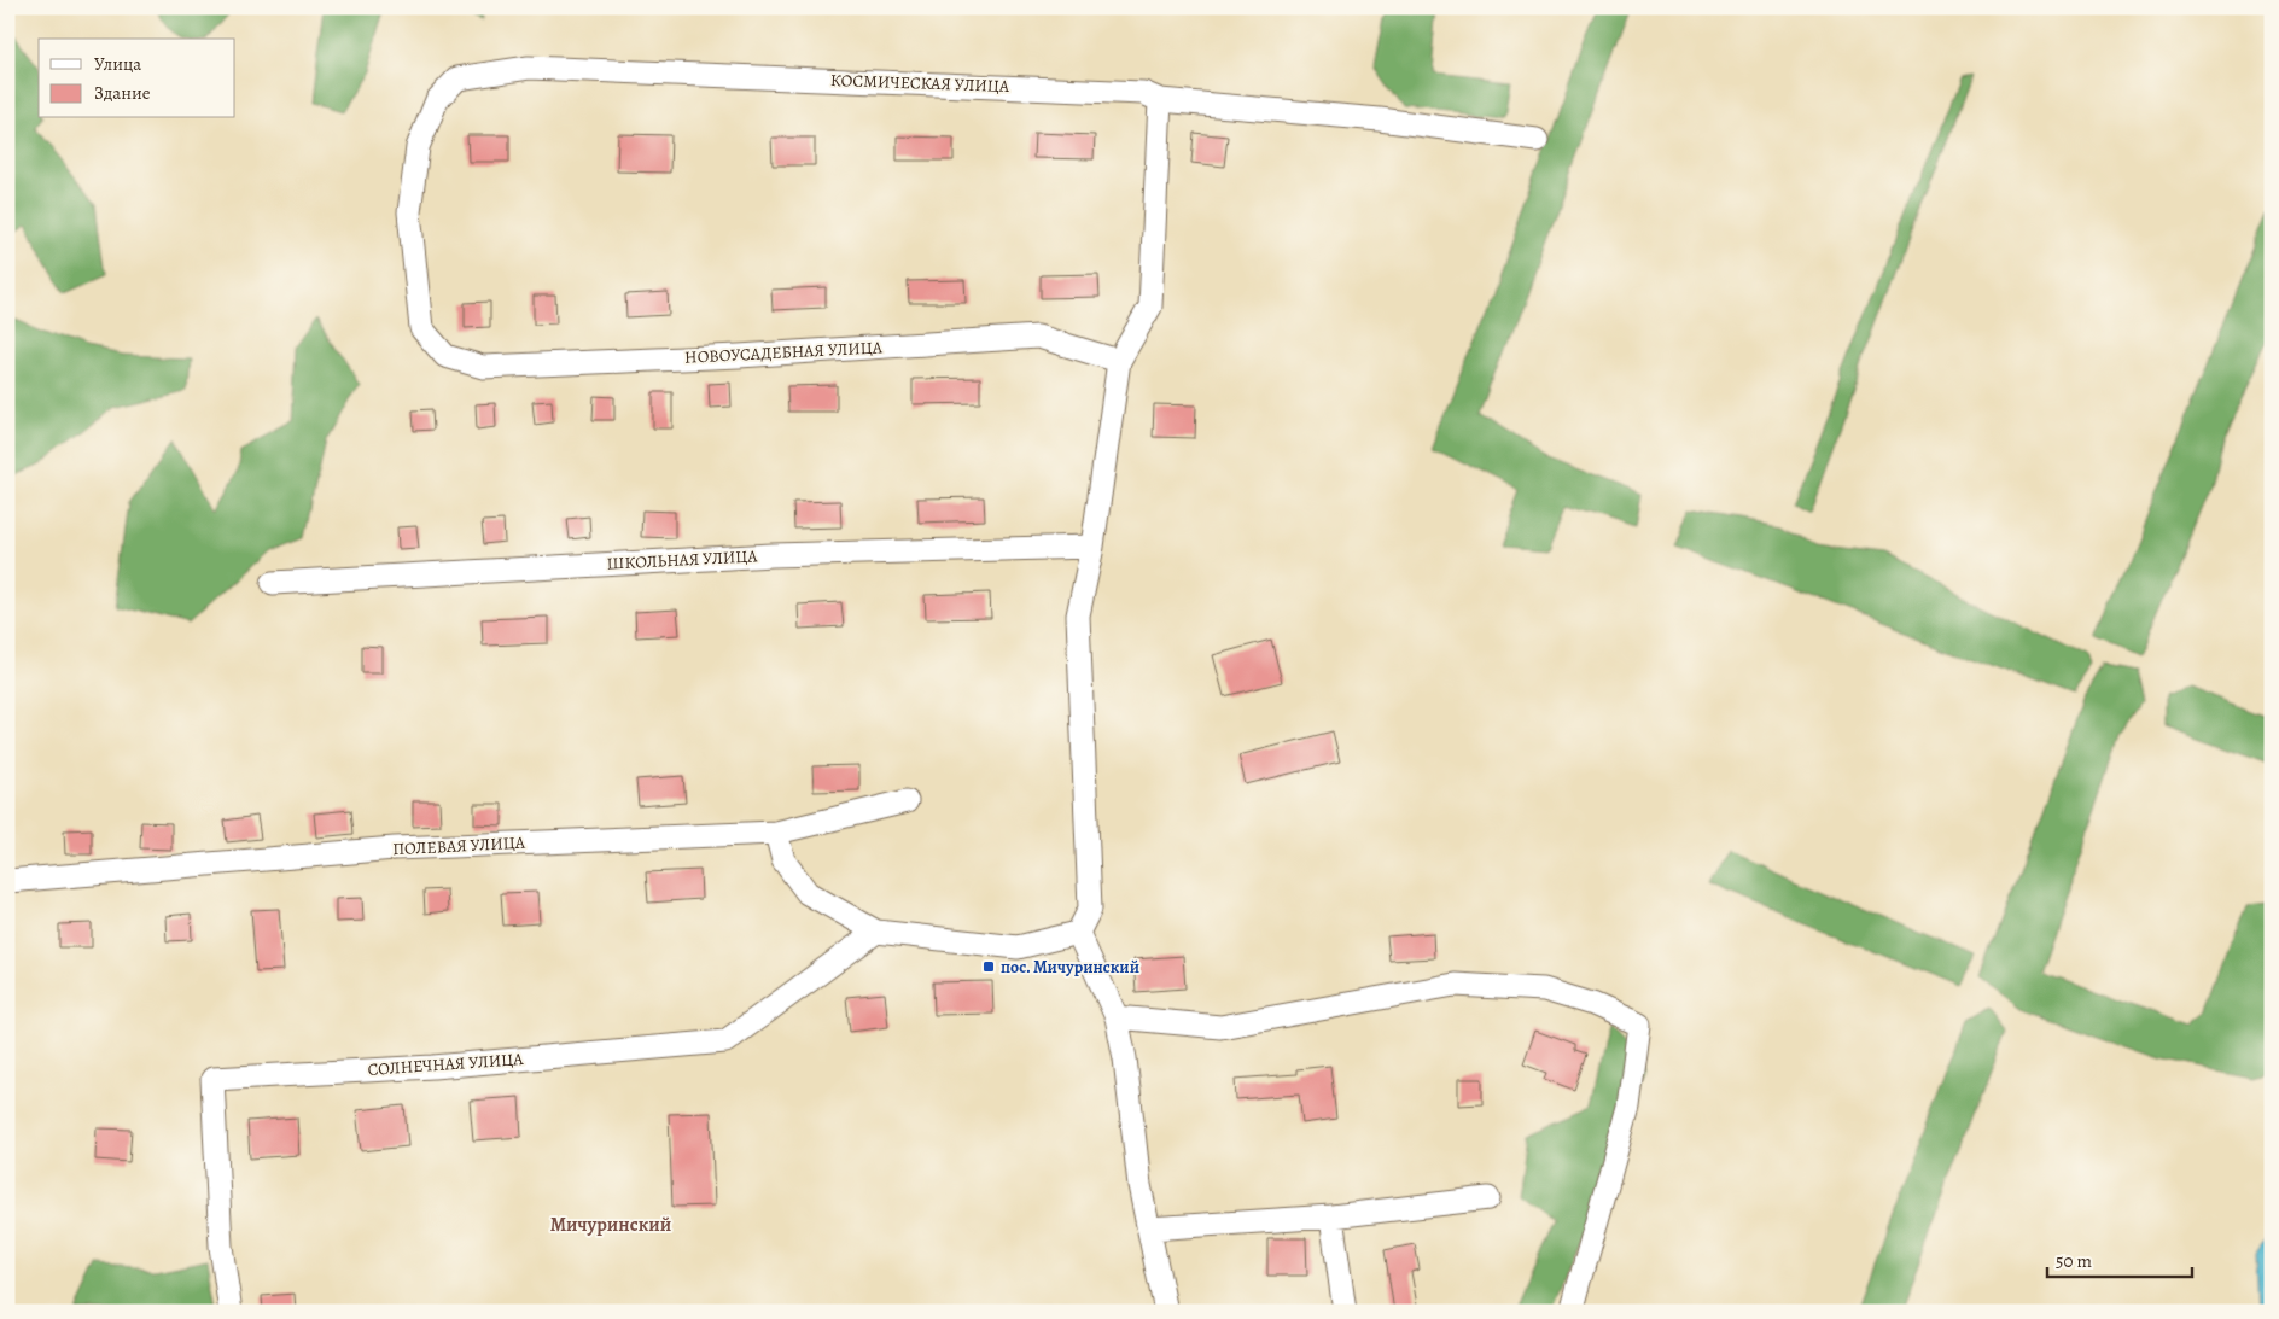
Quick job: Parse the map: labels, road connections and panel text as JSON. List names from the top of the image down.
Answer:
{
  "streets": {
    "street": [
      "КОСМИЧЕСКАЯ УЛИЦА",
      "НОВОУСАДЕБНАЯ УЛИЦА",
      "ШКОЛЬНАЯ УЛИЦА",
      "ПОЛЕВАЯ УЛИЦА",
      "СОЛНЕЧНАЯ УЛИЦА"
    ]
  },
  "crossings": [
    ["КОСМИЧЕСКАЯ УЛИЦА", "НОВОУСАДЕБНАЯ УЛИЦА"]
  ],
  "districts": ["Мичуринский"],
  "places": {
    "transit": ["пос. Мичуринский"]
  },
  "legend": ["Улица", "Здание"],
  "scale_bar": "50 m"
}
